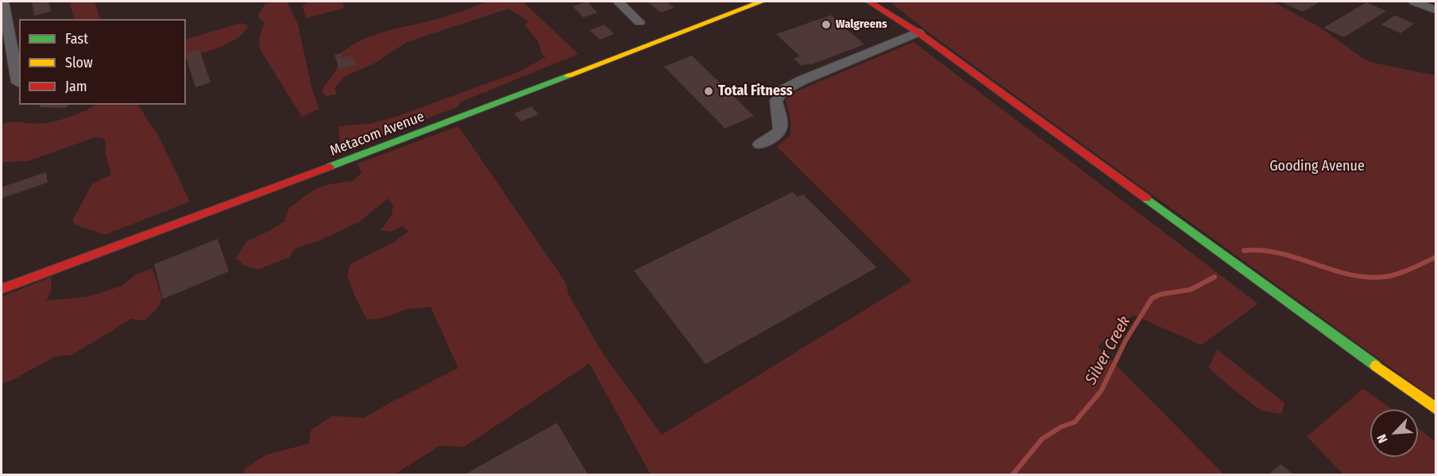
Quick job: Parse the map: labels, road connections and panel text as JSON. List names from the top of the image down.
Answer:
{
  "streets": {
    "main road": ["Metacom Avenue"]
  },
  "water": ["Silver Creek"],
  "parks": ["Gooding Avenue"],
  "places": ["Walgreens", "Total Fitness"],
  "legend": ["Fast", "Slow", "Jam"],
  "north": "bottom left"
}
